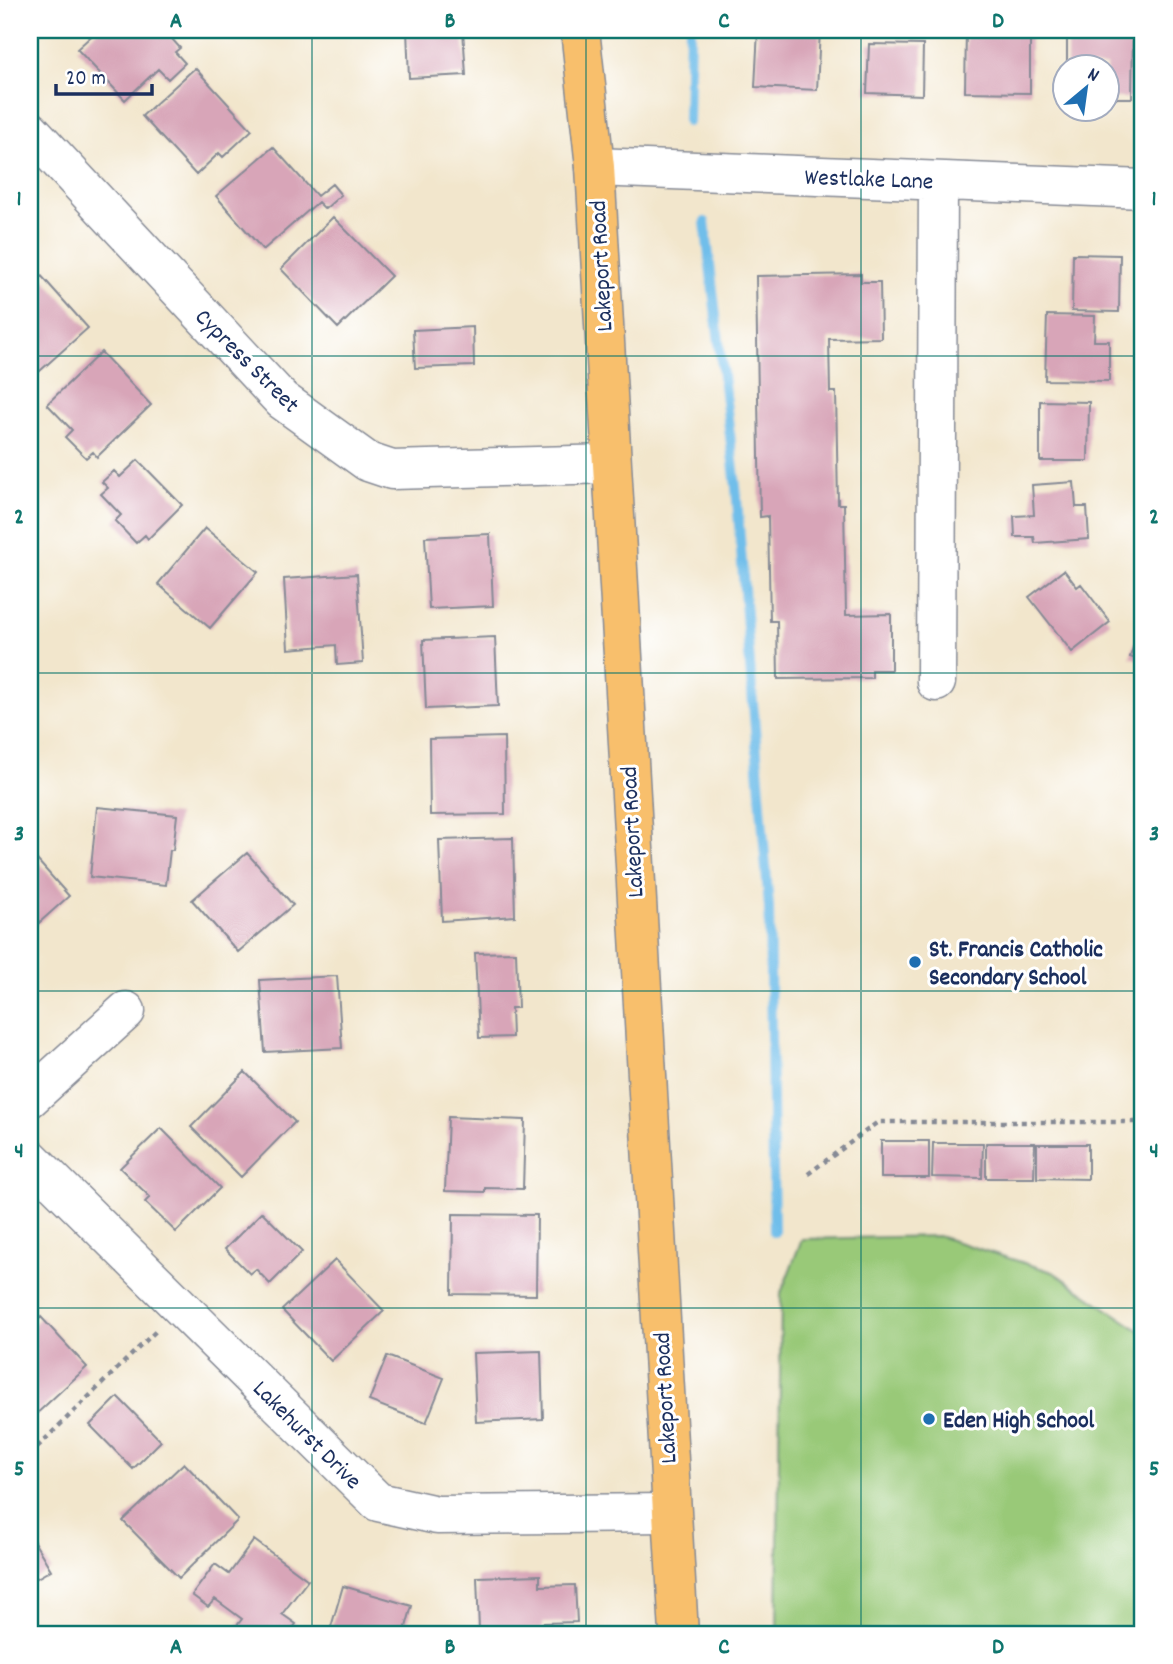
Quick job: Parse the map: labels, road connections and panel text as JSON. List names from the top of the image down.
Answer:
{
  "streets": {
    "main road": ["Lakeport Road"],
    "street": ["Westlake Lane", "Cypress Street", "Lakehurst Drive"]
  },
  "crossings": [
    ["Westlake Lane", "Lakeport Road"],
    ["Lakeport Road", "Cypress Street"],
    ["Lakeport Road", "Lakehurst Drive"]
  ],
  "places": ["St. Francis Catholic Secondary School", "Eden High School"],
  "scale_bar": "20 m",
  "north": "top right",
  "grid": {
    "columns": [
      "A",
      "B",
      "C",
      "D"
    ],
    "rows": [
      "1",
      "2",
      "3",
      "4",
      "5"
    ]
  }
}
